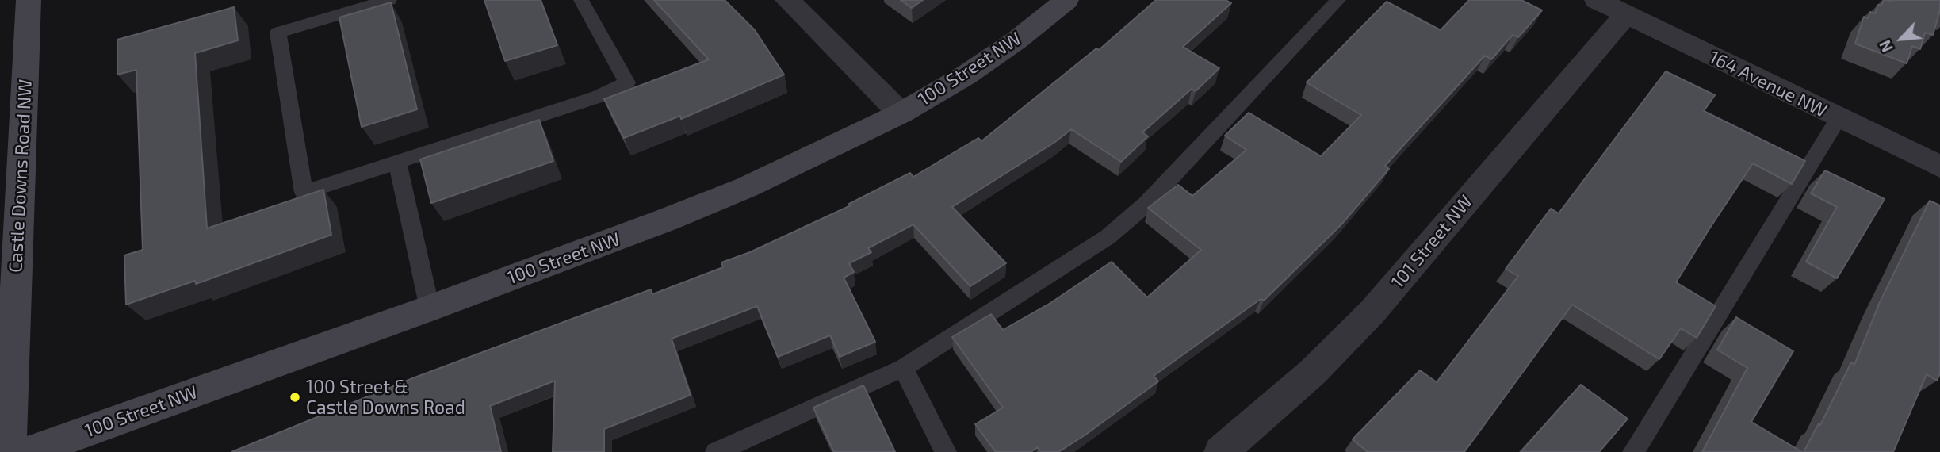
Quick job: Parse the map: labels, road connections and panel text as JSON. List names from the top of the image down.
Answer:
{
  "streets": {
    "street": [
      "100 Street NW",
      "164 Avenue NW",
      "Castle Downs Road NW",
      "101 Street NW"
    ]
  },
  "crossings": [
    ["164 Avenue NW", "101 Street NW"]
  ],
  "places": ["100 Street & Castle Downs Road"],
  "north": "bottom left"
}
